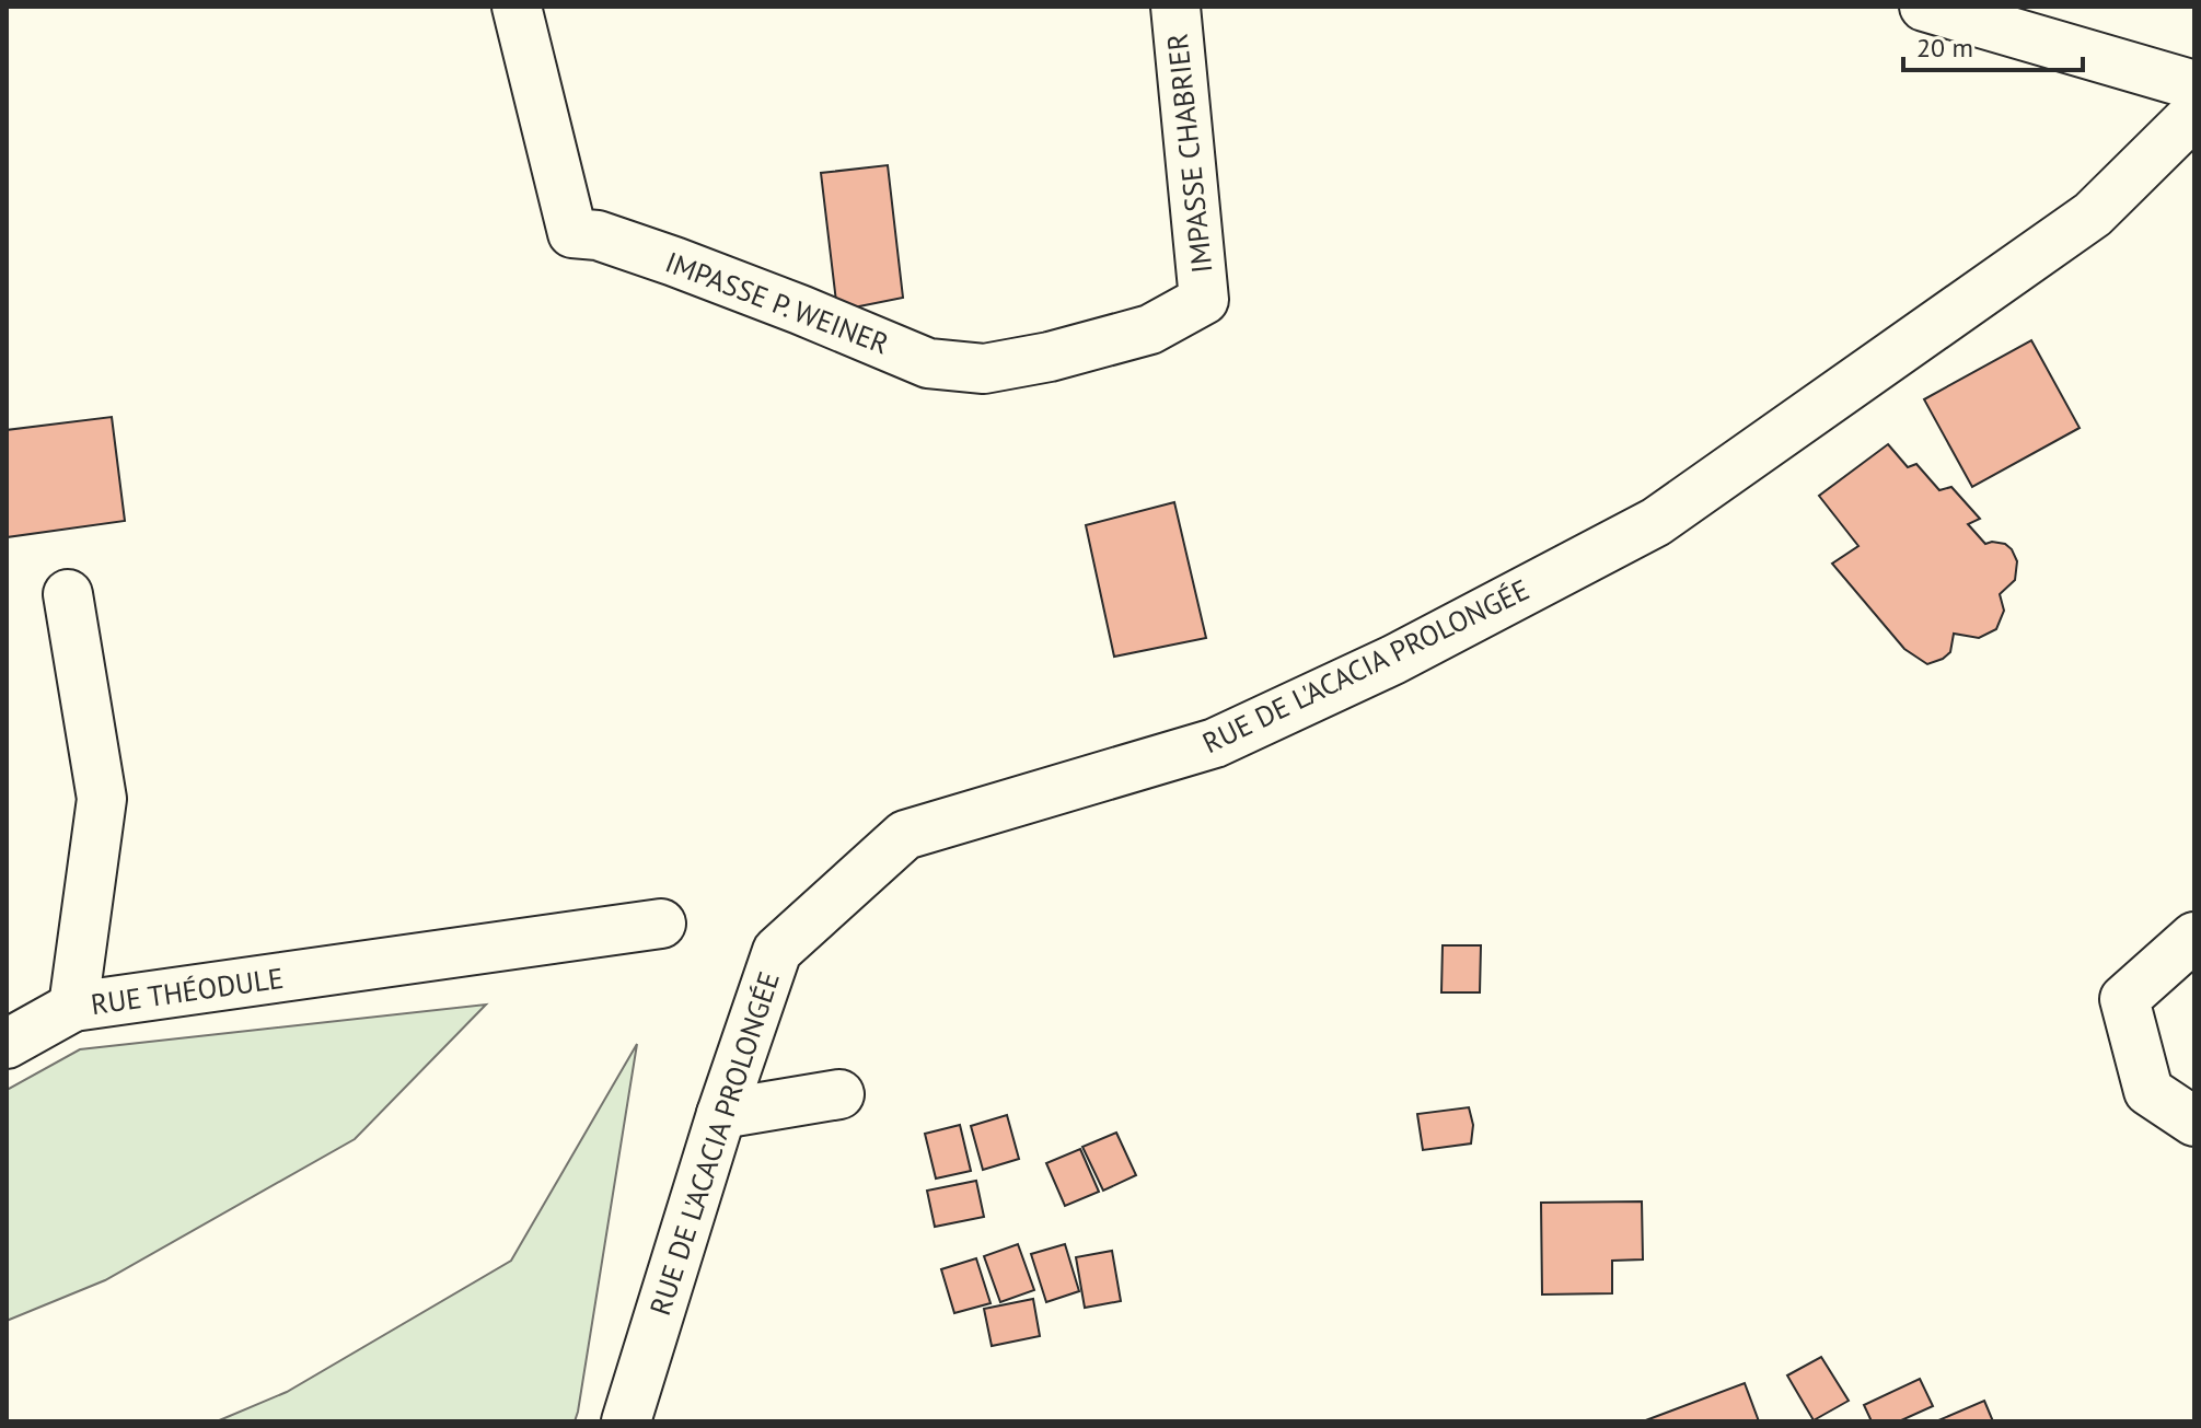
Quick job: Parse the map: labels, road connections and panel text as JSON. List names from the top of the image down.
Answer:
{
  "streets": {
    "street": [
      "IMPASSE CHABRIER",
      "IMPASSE P. WEINER",
      "RUE DE L'ACACIA PROLONGÉE",
      "RUE THÉODULE"
    ]
  },
  "crossings": [
    ["IMPASSE CHABRIER", "IMPASSE P. WEINER"]
  ],
  "scale_bar": "20 m"
}
